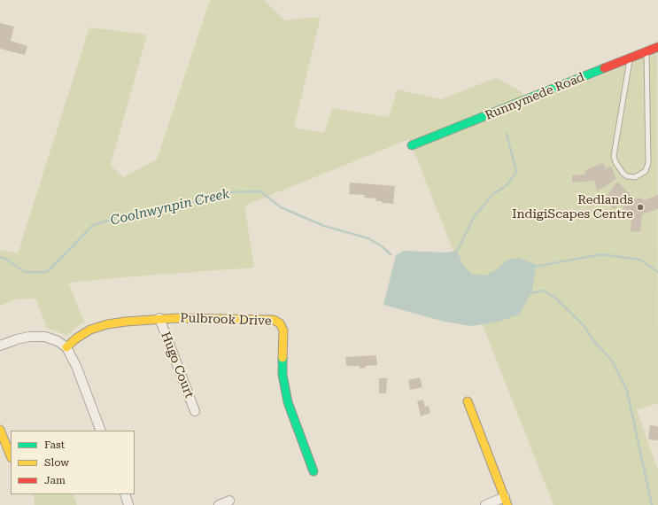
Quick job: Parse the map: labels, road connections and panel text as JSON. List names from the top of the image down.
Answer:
{
  "streets": {
    "street": ["Runnymede Road", "Pulbrook Drive", "Hugo Court"]
  },
  "crossings": [
    ["Pulbrook Drive", "Hugo Court"]
  ],
  "water": ["Coolnwynpin Creek"],
  "places": ["Redlands IndigiScapes Centre"],
  "legend": ["Fast", "Slow", "Jam"]
}
